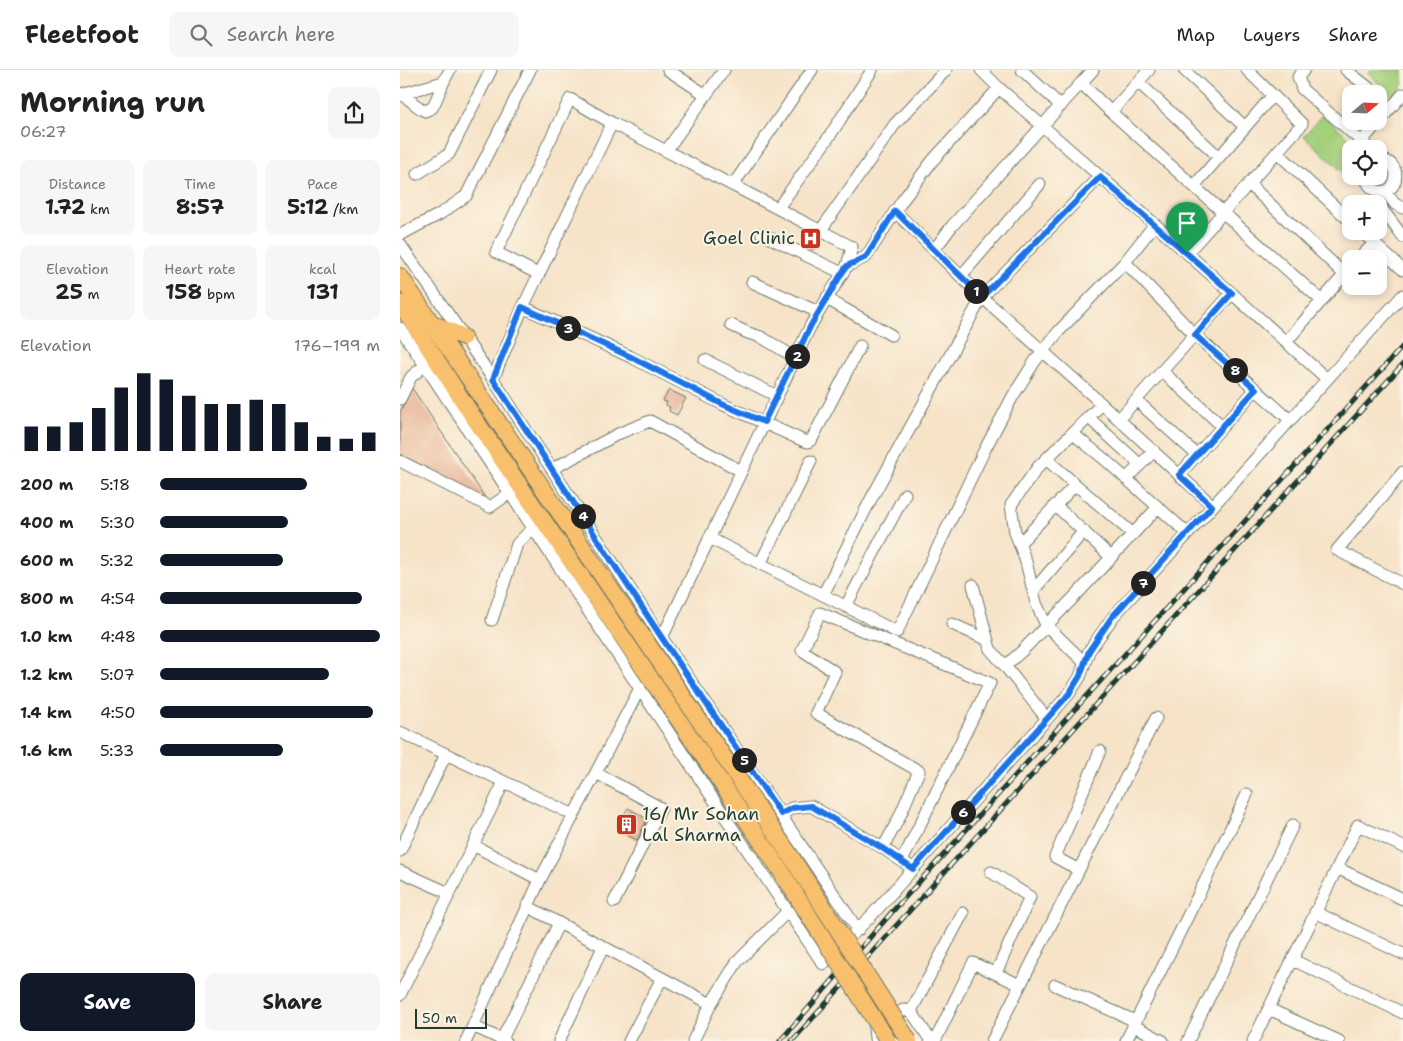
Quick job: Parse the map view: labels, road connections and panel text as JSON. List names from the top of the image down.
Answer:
{
  "places": {
    "hospital": ["Goel Clinic"],
    "building": ["16/ Mr Sohan Lal Sharma"]
  },
  "scale_bar": "50 m",
  "north": "right",
  "page": {
    "header": "Fleetfoot",
    "search": "Search here",
    "nav": ["Map", "Layers", "Share"],
    "heading": ["Morning run", "06:27"],
    "map_buttons": ["+", "−"],
    "stats": [
      ["Distance", "1.72 km"],
      ["Time", "8:57"],
      ["Pace", "5:12 /km"],
      ["Elevation", "25 m"],
      ["Heart rate", "158 bpm"],
      ["kcal", "131"]
    ],
    "pins": [
      "1",
      "3",
      "2",
      "8",
      "4",
      "7",
      "5",
      "6"
    ],
    "chart": ["Elevation", "176–199 m"],
    "list": [
      {
        "name": "200 m",
        "note": "5:18"
      },
      {
        "name": "400 m",
        "note": "5:30"
      },
      {
        "name": "600 m",
        "note": "5:32"
      },
      {
        "name": "800 m",
        "note": "4:54"
      },
      {
        "name": "1.0 km",
        "note": "4:48"
      },
      {
        "name": "1.2 km",
        "note": "5:07"
      },
      {
        "name": "1.4 km",
        "note": "4:50"
      },
      {
        "name": "1.6 km",
        "note": "5:33"
      }
    ],
    "buttons": ["Save", "Share"],
    "scale": "50 m"
  }
}
